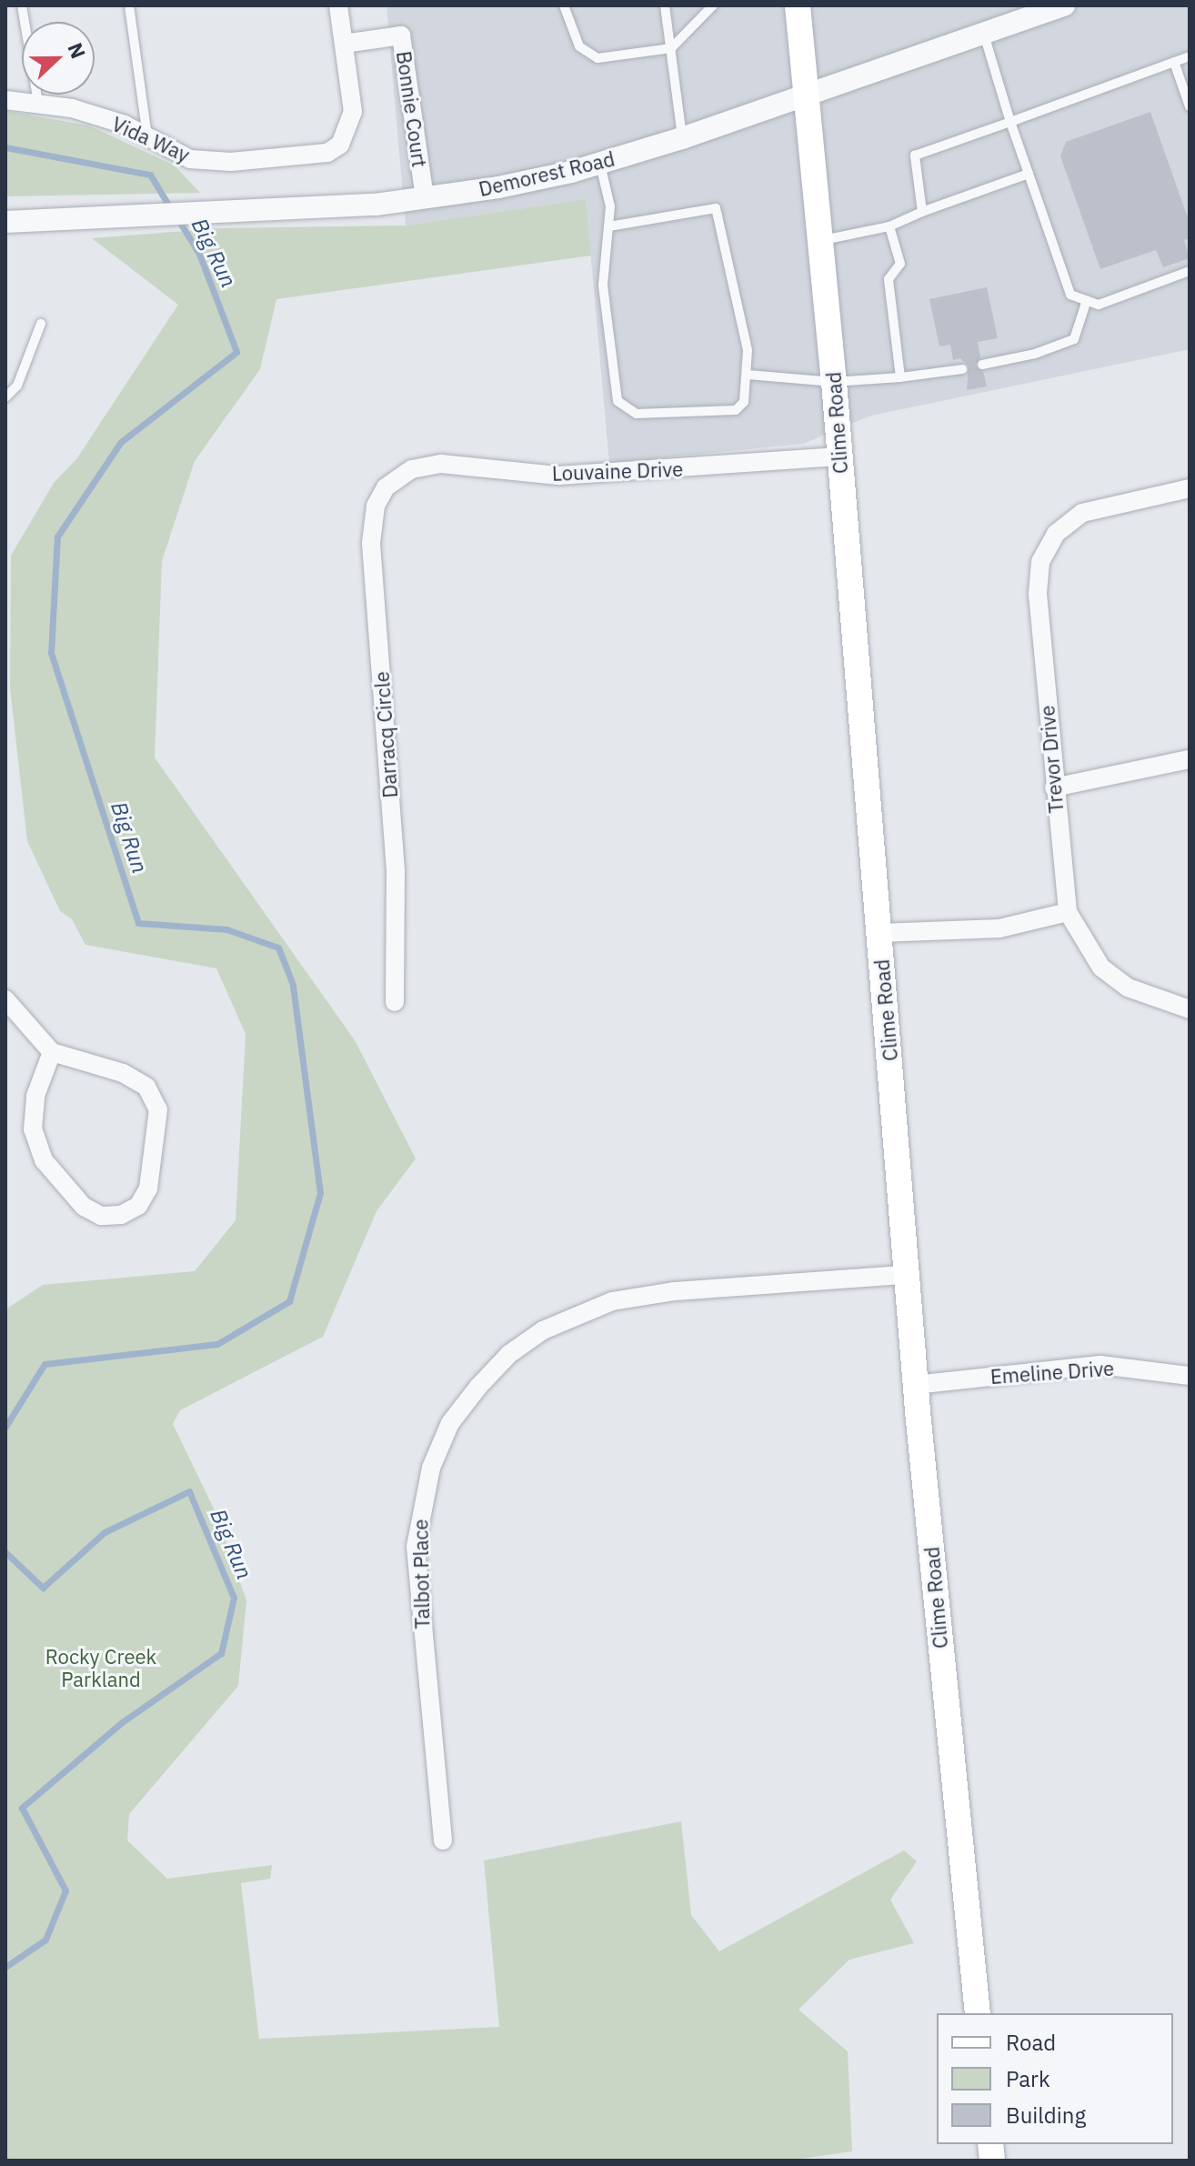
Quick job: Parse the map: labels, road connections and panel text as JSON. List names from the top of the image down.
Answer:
{
  "streets": {
    "main road": ["Clime Road"],
    "street": [
      "Bonnie Court",
      "Vida Way",
      "Demorest Road",
      "Louvaine Drive",
      "Darracq Circle",
      "Trevor Drive",
      "Emeline Drive",
      "Talbot Place"
    ]
  },
  "crossings": [
    ["Bonnie Court", "Vida Way"],
    ["Bonnie Court", "Demorest Road"],
    ["Demorest Road", "Clime Road"],
    ["Clime Road", "Louvaine Drive"],
    ["Clime Road", "Emeline Drive"],
    ["Clime Road", "Talbot Place"],
    ["Louvaine Drive", "Darracq Circle"]
  ],
  "water": ["Big Run"],
  "parks": ["Rocky Creek Parkland"],
  "legend": ["Road", "Park", "Building"],
  "north": "right"
}
